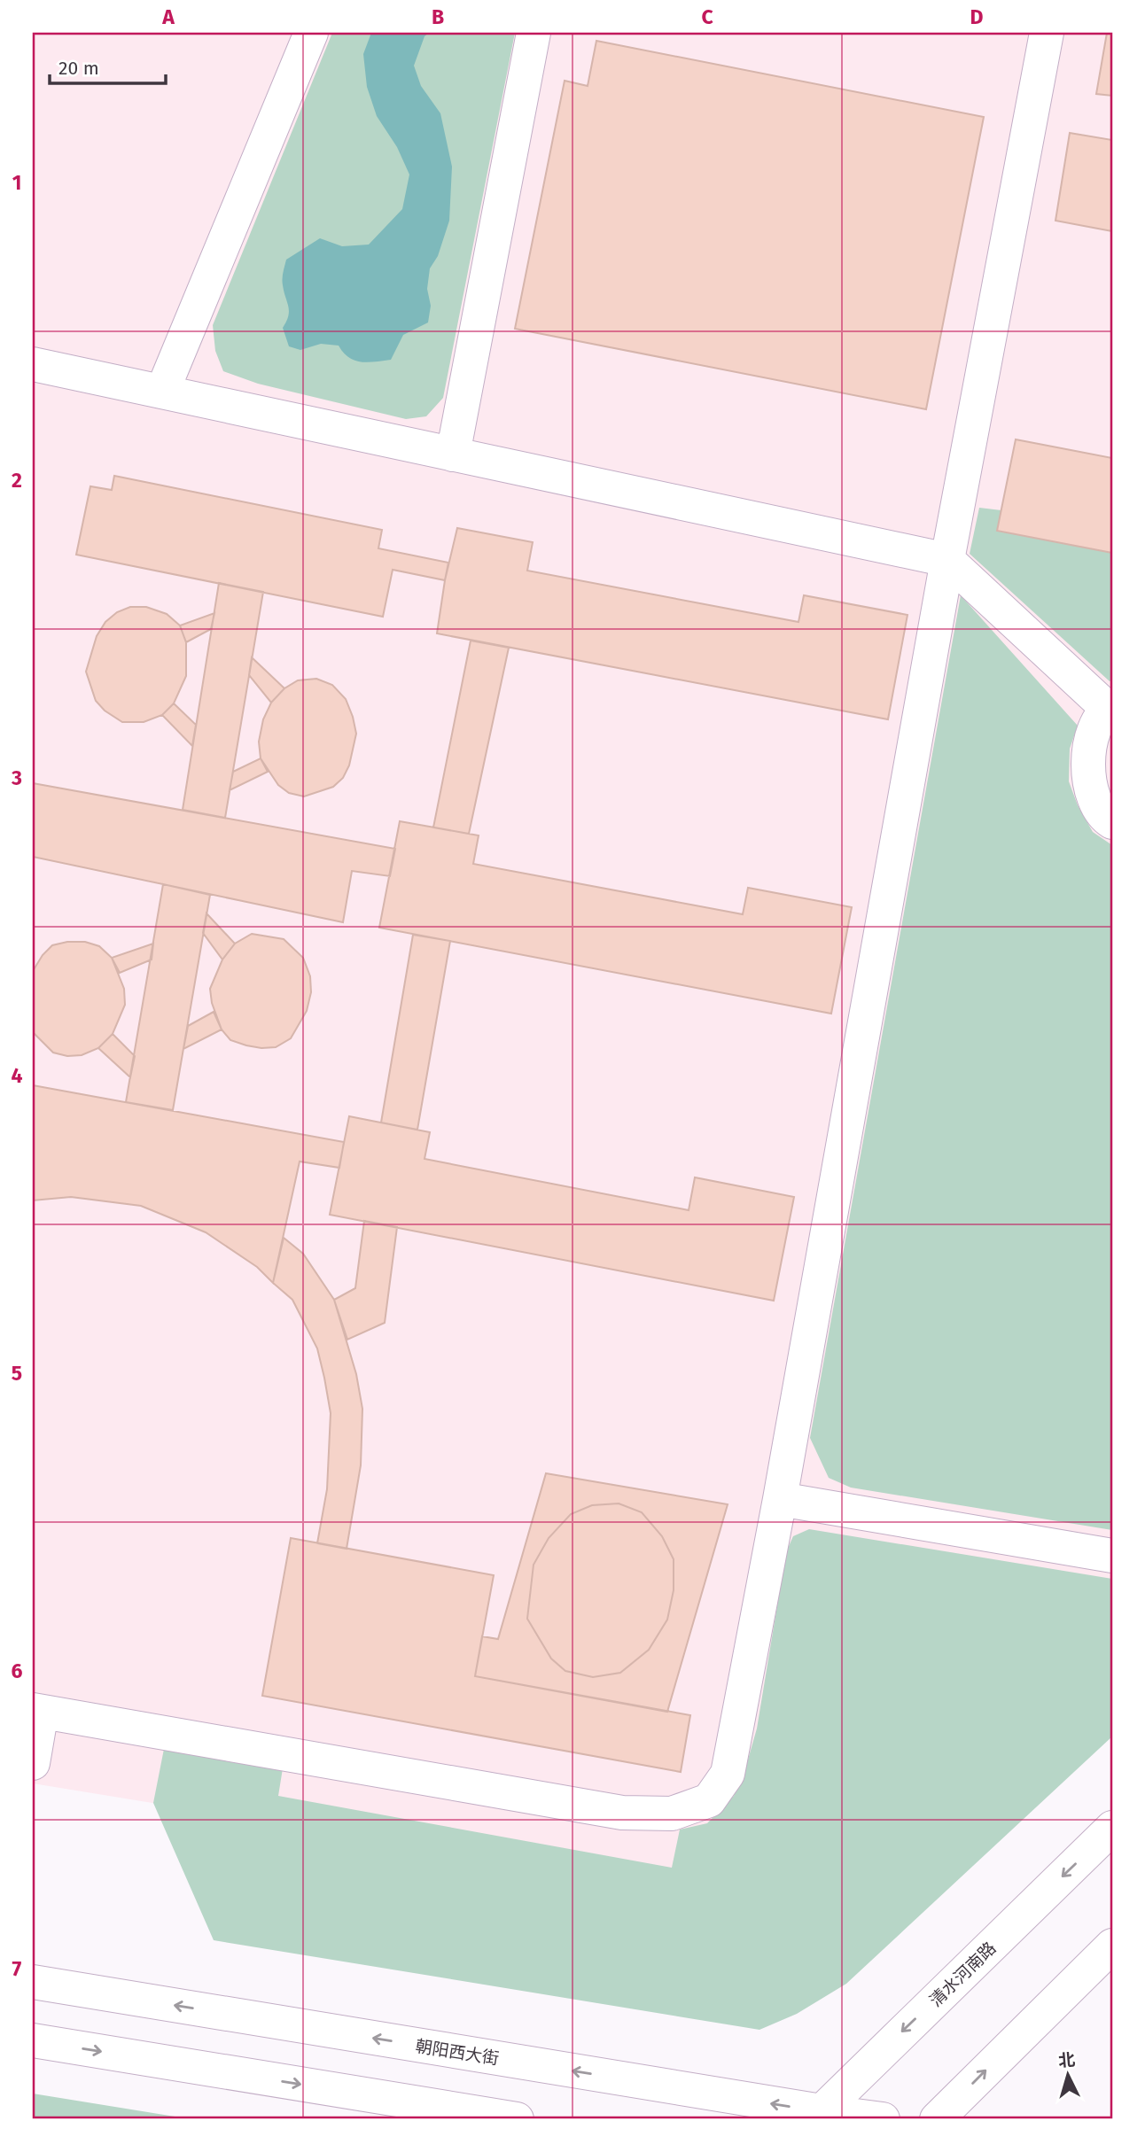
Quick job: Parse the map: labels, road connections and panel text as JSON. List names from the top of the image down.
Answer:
{
  "streets": {
    "main road": ["清水河南路", "朝阳西大街"]
  },
  "crossings": [
    ["清水河南路", "朝阳西大街"]
  ],
  "scale_bar": "20 m",
  "north": "top",
  "grid": {
    "columns": [
      "A",
      "B",
      "C",
      "D"
    ],
    "rows": [
      "1",
      "2",
      "3",
      "4",
      "5",
      "6",
      "7"
    ]
  }
}
